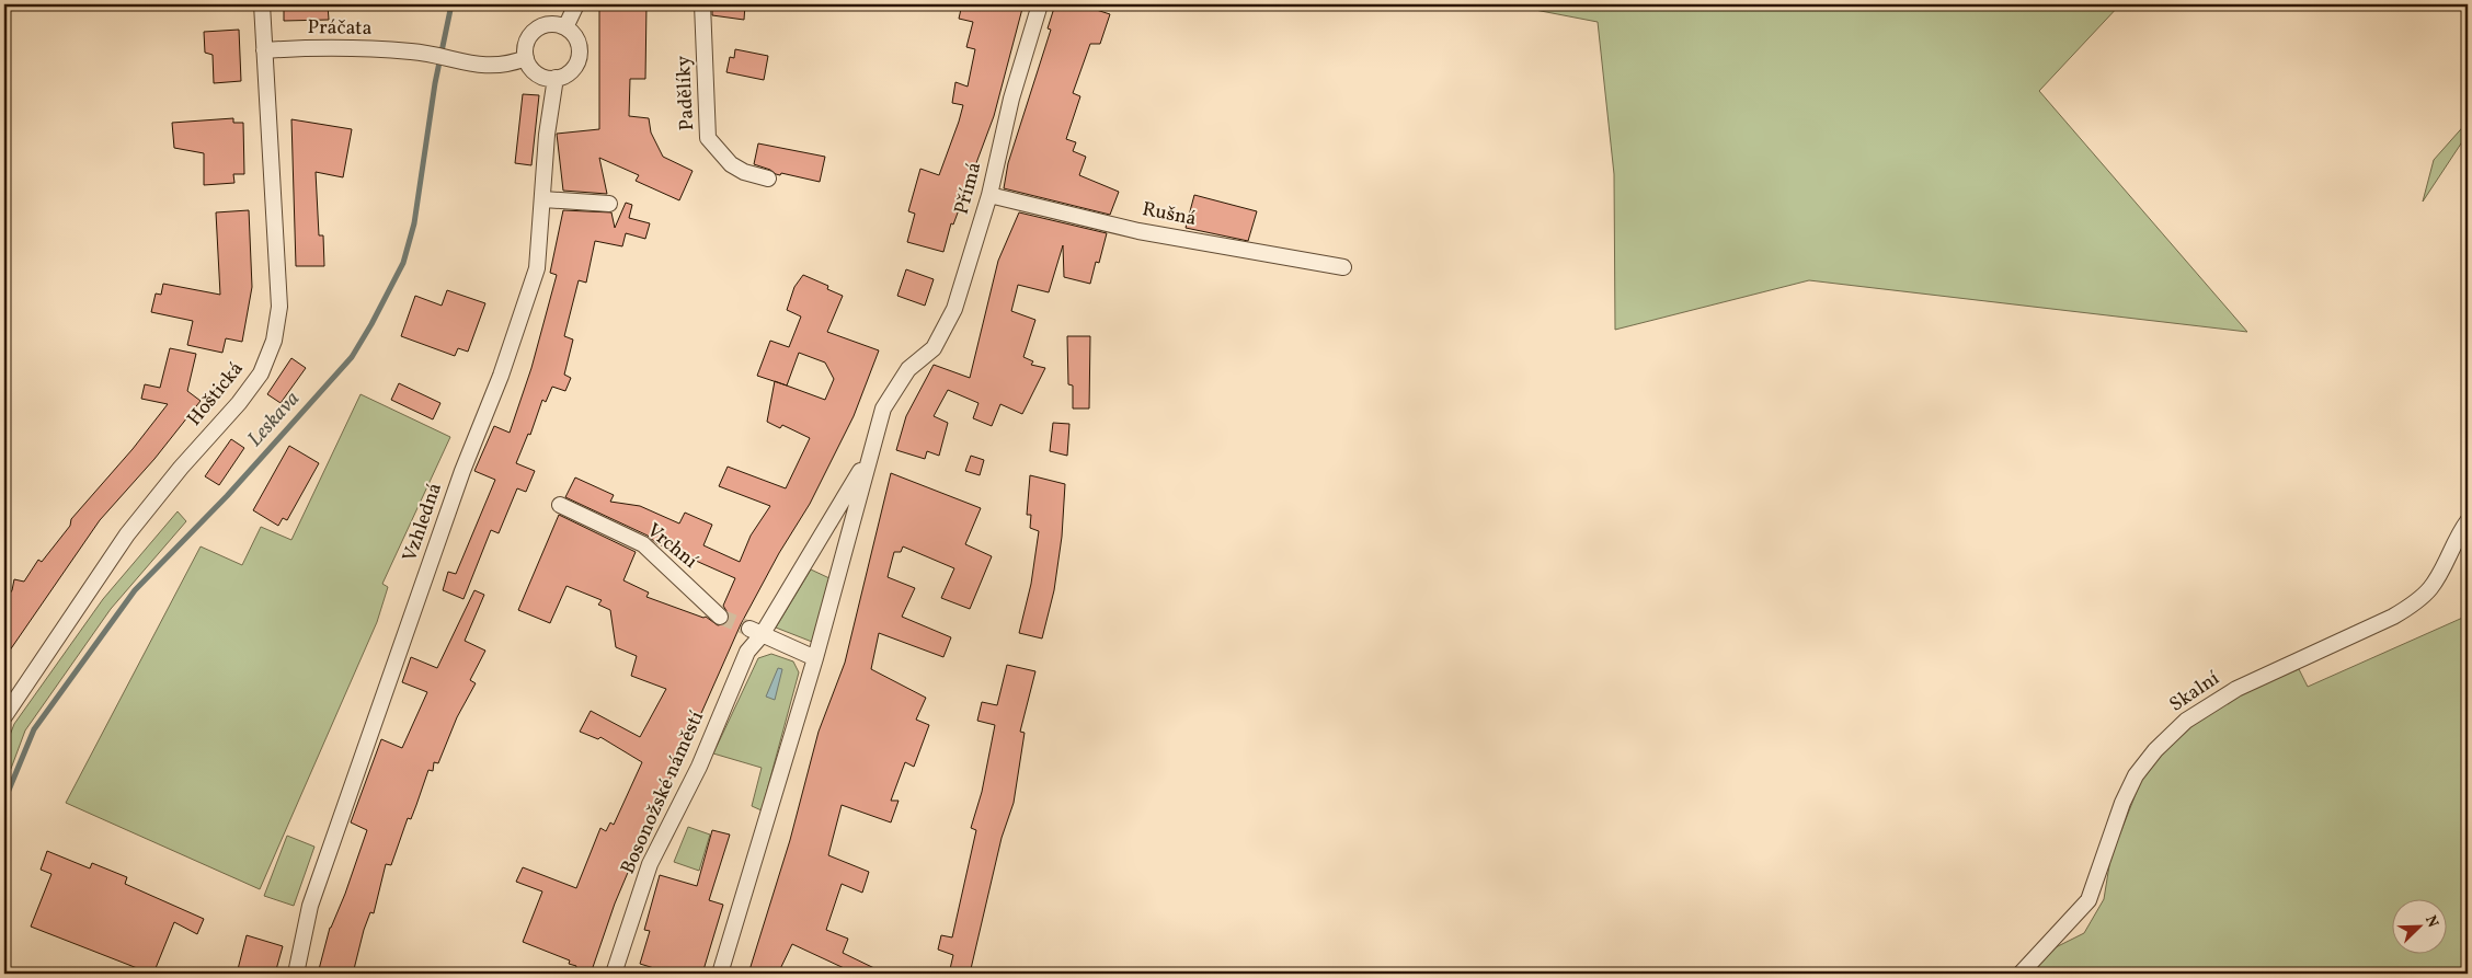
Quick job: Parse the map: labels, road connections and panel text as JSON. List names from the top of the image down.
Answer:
{
  "streets": {
    "street": [
      "Práčata",
      "Padělíky",
      "Přímá",
      "Rušná",
      "Hoštická",
      "Vzhledná",
      "Vrchní",
      "Skalní",
      "Bosonožské náměstí"
    ]
  },
  "crossings": [
    ["Práčata", "Hoštická"],
    ["Práčata", "Vzhledná"],
    ["Přímá", "Rušná"],
    ["Přímá", "Bosonožské náměstí"]
  ],
  "water": ["Leskava"],
  "north": "top right"
}
